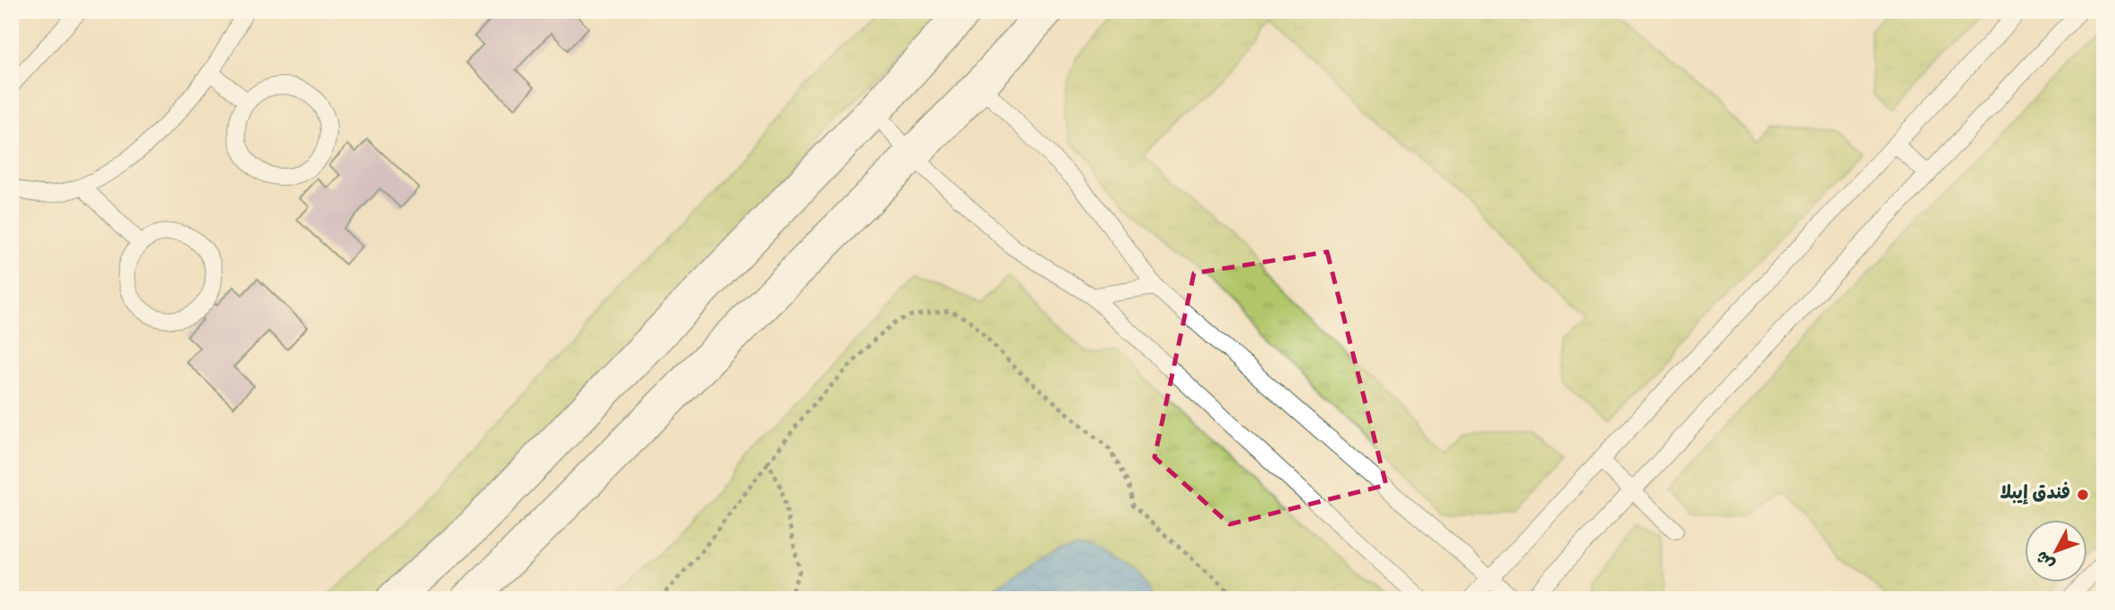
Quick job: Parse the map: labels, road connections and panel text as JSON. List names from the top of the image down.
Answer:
{
  "places": ["فندق إيبلا"],
  "north": "bottom left"
}
